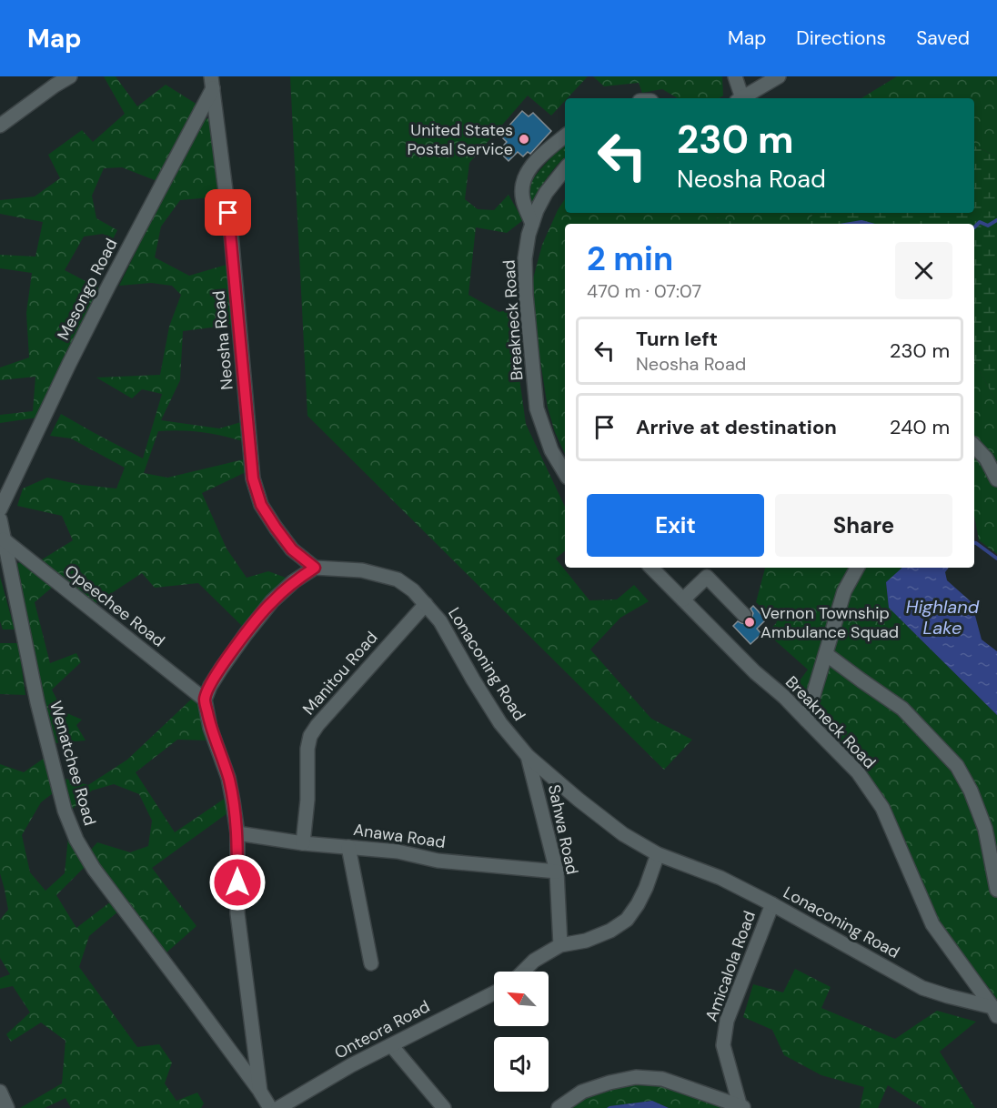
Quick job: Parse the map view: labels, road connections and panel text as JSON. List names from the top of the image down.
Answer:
{
  "streets": {
    "street": [
      "Mesongo Road",
      "Breakneck Road",
      "Neosha Road",
      "Opeechee Road",
      "Lonaconing Road",
      "Manitou Road",
      "Wenatchee Road",
      "Sahwa Road",
      "Anawa Road",
      "Amicalola Road",
      "Onteora Road"
    ]
  },
  "crossings": [
    ["Mesongo Road", "Neosha Road"],
    ["Breakneck Road", "Lonaconing Road"],
    ["Neosha Road", "Lonaconing Road"],
    ["Opeechee Road", "Wenatchee Road"],
    ["Lonaconing Road", "Manitou Road"],
    ["Lonaconing Road", "Sahwa Road"],
    ["Lonaconing Road", "Amicalola Road"],
    ["Manitou Road", "Anawa Road"],
    ["Sahwa Road", "Anawa Road"]
  ],
  "water": ["Highland Lake"],
  "places": ["United States Postal Service", "Vernon Township Ambulance Squad"],
  "north": "top left",
  "page": {
    "header": "Map",
    "nav": ["Map", "Directions", "Saved"],
    "turn": ["230 m", "Neosha Road"],
    "heading": ["2 min", "470 m · 07:07"],
    "list": [
      {
        "name": "Turn left",
        "note": "Neosha Road",
        "value": "230 m"
      },
      {
        "name": "Arrive at destination",
        "value": "240 m"
      }
    ],
    "buttons": ["Exit", "Share"]
  }
}
